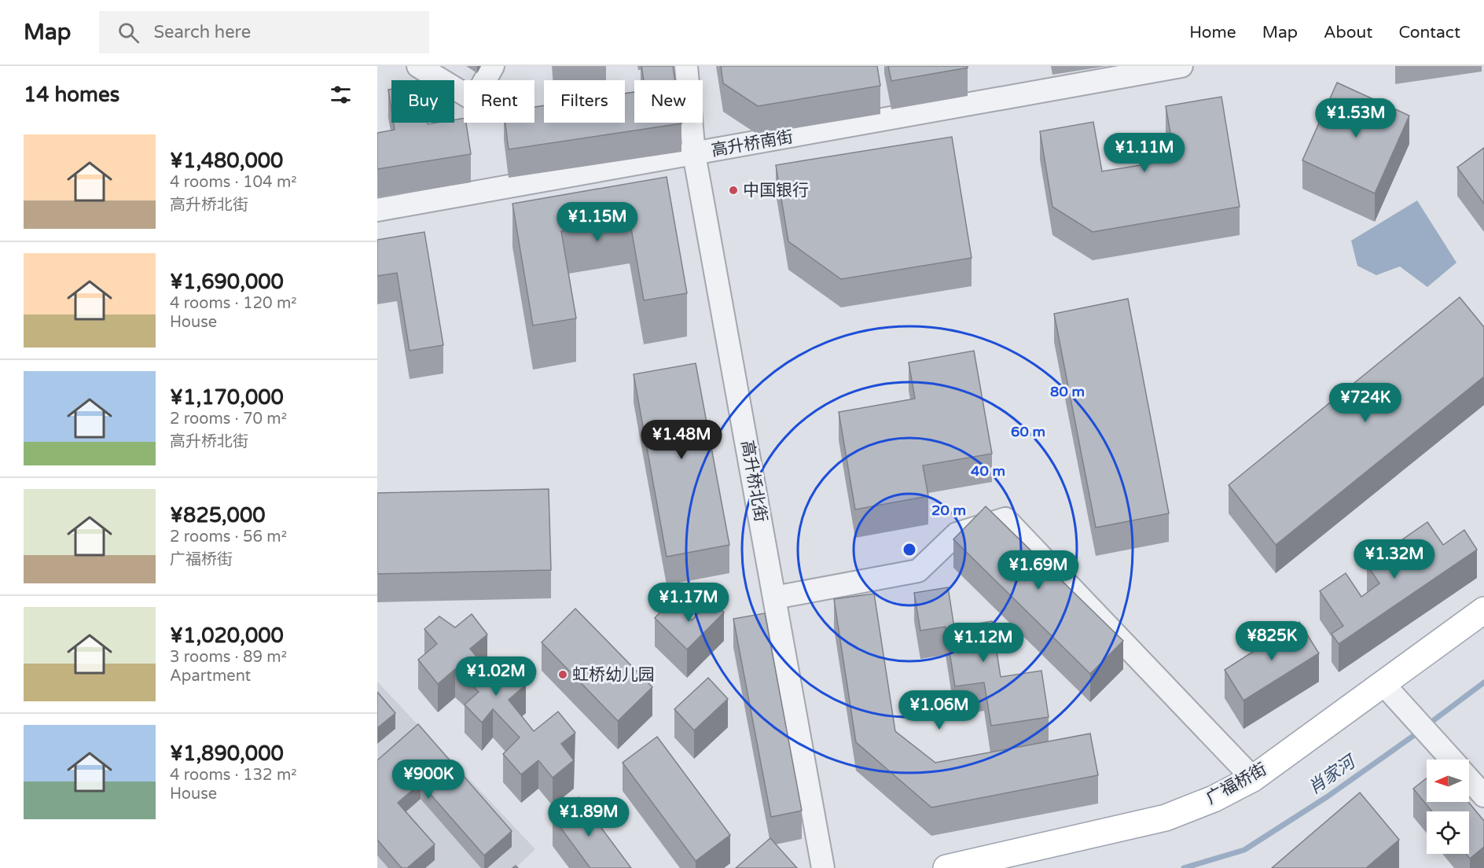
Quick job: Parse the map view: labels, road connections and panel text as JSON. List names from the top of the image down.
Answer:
{
  "streets": {
    "main road": ["广福桥街"],
    "street": ["高升桥南街", "高升桥北街"]
  },
  "crossings": [
    ["高升桥南街", "高升桥北街"]
  ],
  "water": ["肖家河"],
  "places": ["中国银行", "虹桥幼儿园"],
  "north": "left",
  "page": {
    "header": "Map",
    "search": "Search here",
    "nav": [
      "Home",
      "Map",
      "About",
      "Contact"
    ],
    "heading": "14 homes",
    "chip": [
      "Buy",
      "Rent",
      "Filters",
      "New"
    ],
    "price": [
      "¥1.53M",
      "¥1.11M",
      "¥1.15M",
      "¥724K",
      "¥1.48M",
      "¥1.32M",
      "¥1.69M",
      "¥1.17M",
      "¥825K",
      "¥1.12M",
      "¥1.02M",
      "¥1.06M",
      "¥900K",
      "¥1.89M"
    ],
    "list": [
      {
        "name": "¥1,480,000",
        "note": "4 rooms · 104 m² · 高升桥北街"
      },
      {
        "name": "¥1,690,000",
        "note": "4 rooms · 120 m² · House"
      },
      {
        "name": "¥1,170,000",
        "note": "2 rooms · 70 m² · 高升桥北街"
      },
      {
        "name": "¥825,000",
        "note": "2 rooms · 56 m² · 广福桥街"
      },
      {
        "name": "¥1,020,000",
        "note": "3 rooms · 89 m² · Apartment"
      },
      {
        "name": "¥1,890,000",
        "note": "4 rooms · 132 m² · House"
      }
    ]
  },
  "rings": [
    "80 m",
    "60 m",
    "40 m",
    "20 m"
  ]
}
